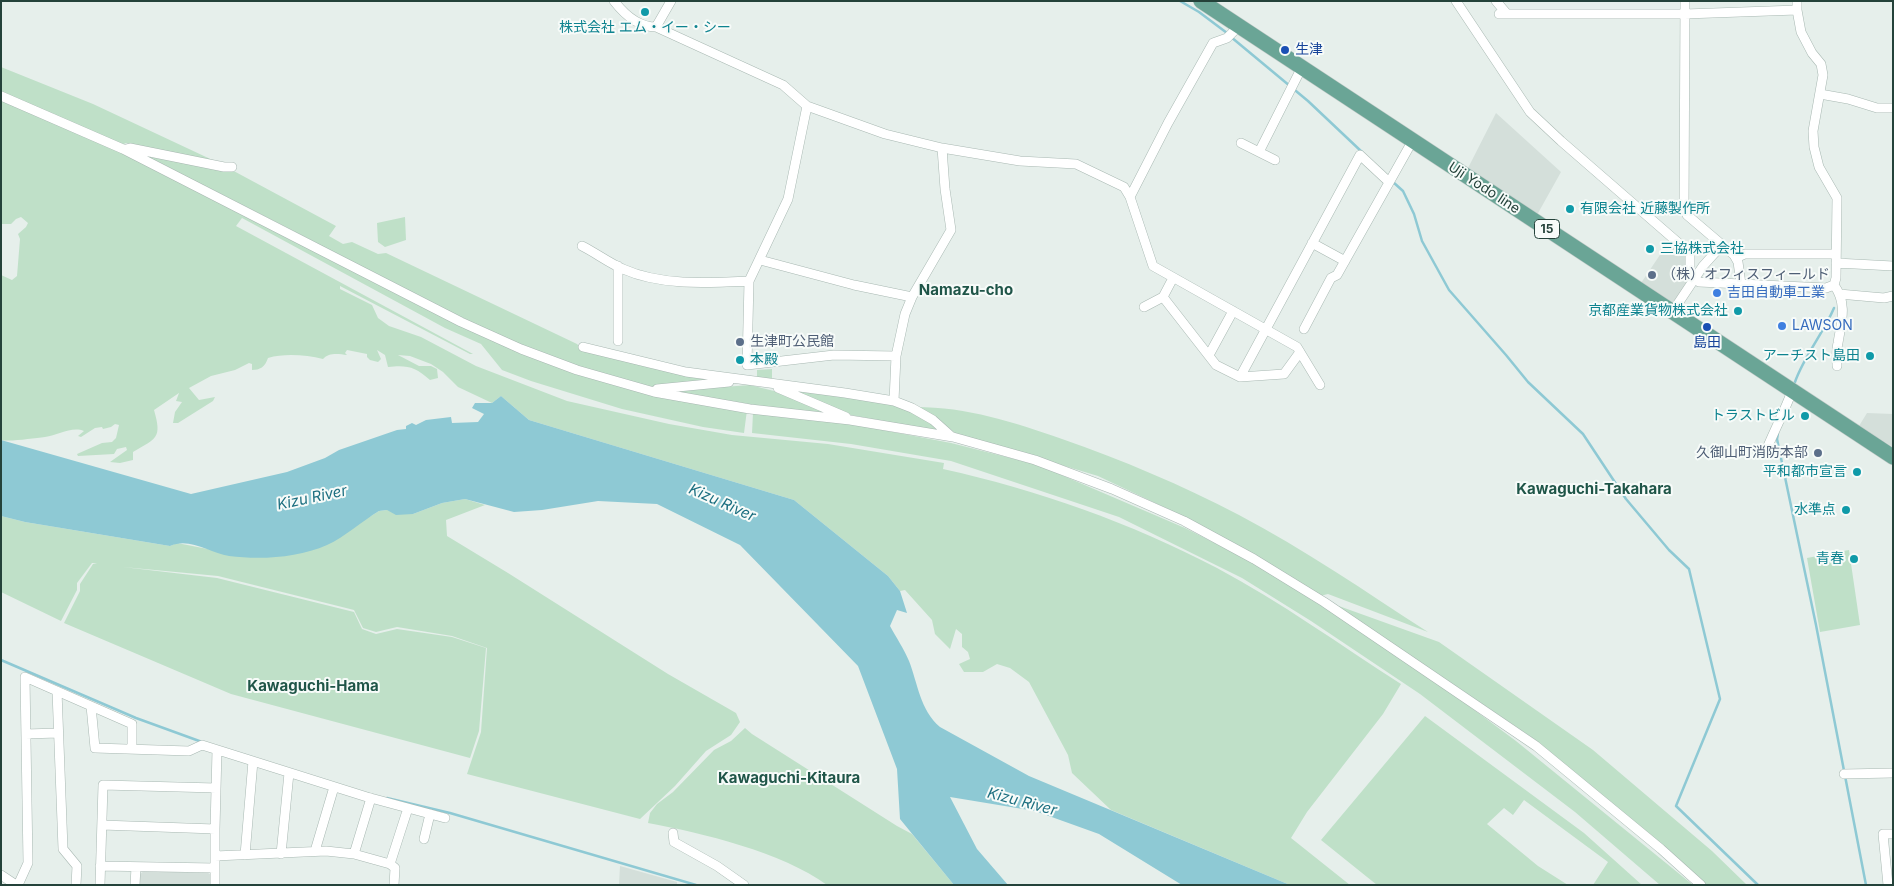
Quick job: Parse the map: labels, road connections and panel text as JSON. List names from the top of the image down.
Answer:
{
  "streets": {
    "main road": ["Uji Yodo line", "15"]
  },
  "districts": [
    "Namazu-cho",
    "Kawaguchi-Takahara",
    "Kawaguchi-Hama",
    "Kawaguchi-Kitaura"
  ],
  "water": ["Kizu River"],
  "places": [
    "株式会社 エム・イー・シー",
    "生津",
    "有限会社 近藤製作所",
    "三協株式会社",
    "（株）オフィスフィールド",
    "吉田自動車工業",
    "京都産業貨物株式会社",
    "LAWSON",
    "島田",
    "生津町公民館",
    "アーチスト島田",
    "本殿",
    "トラストビル",
    "久御山町消防本部",
    "平和都市宣言",
    "水準点",
    "青春"
  ]
}
